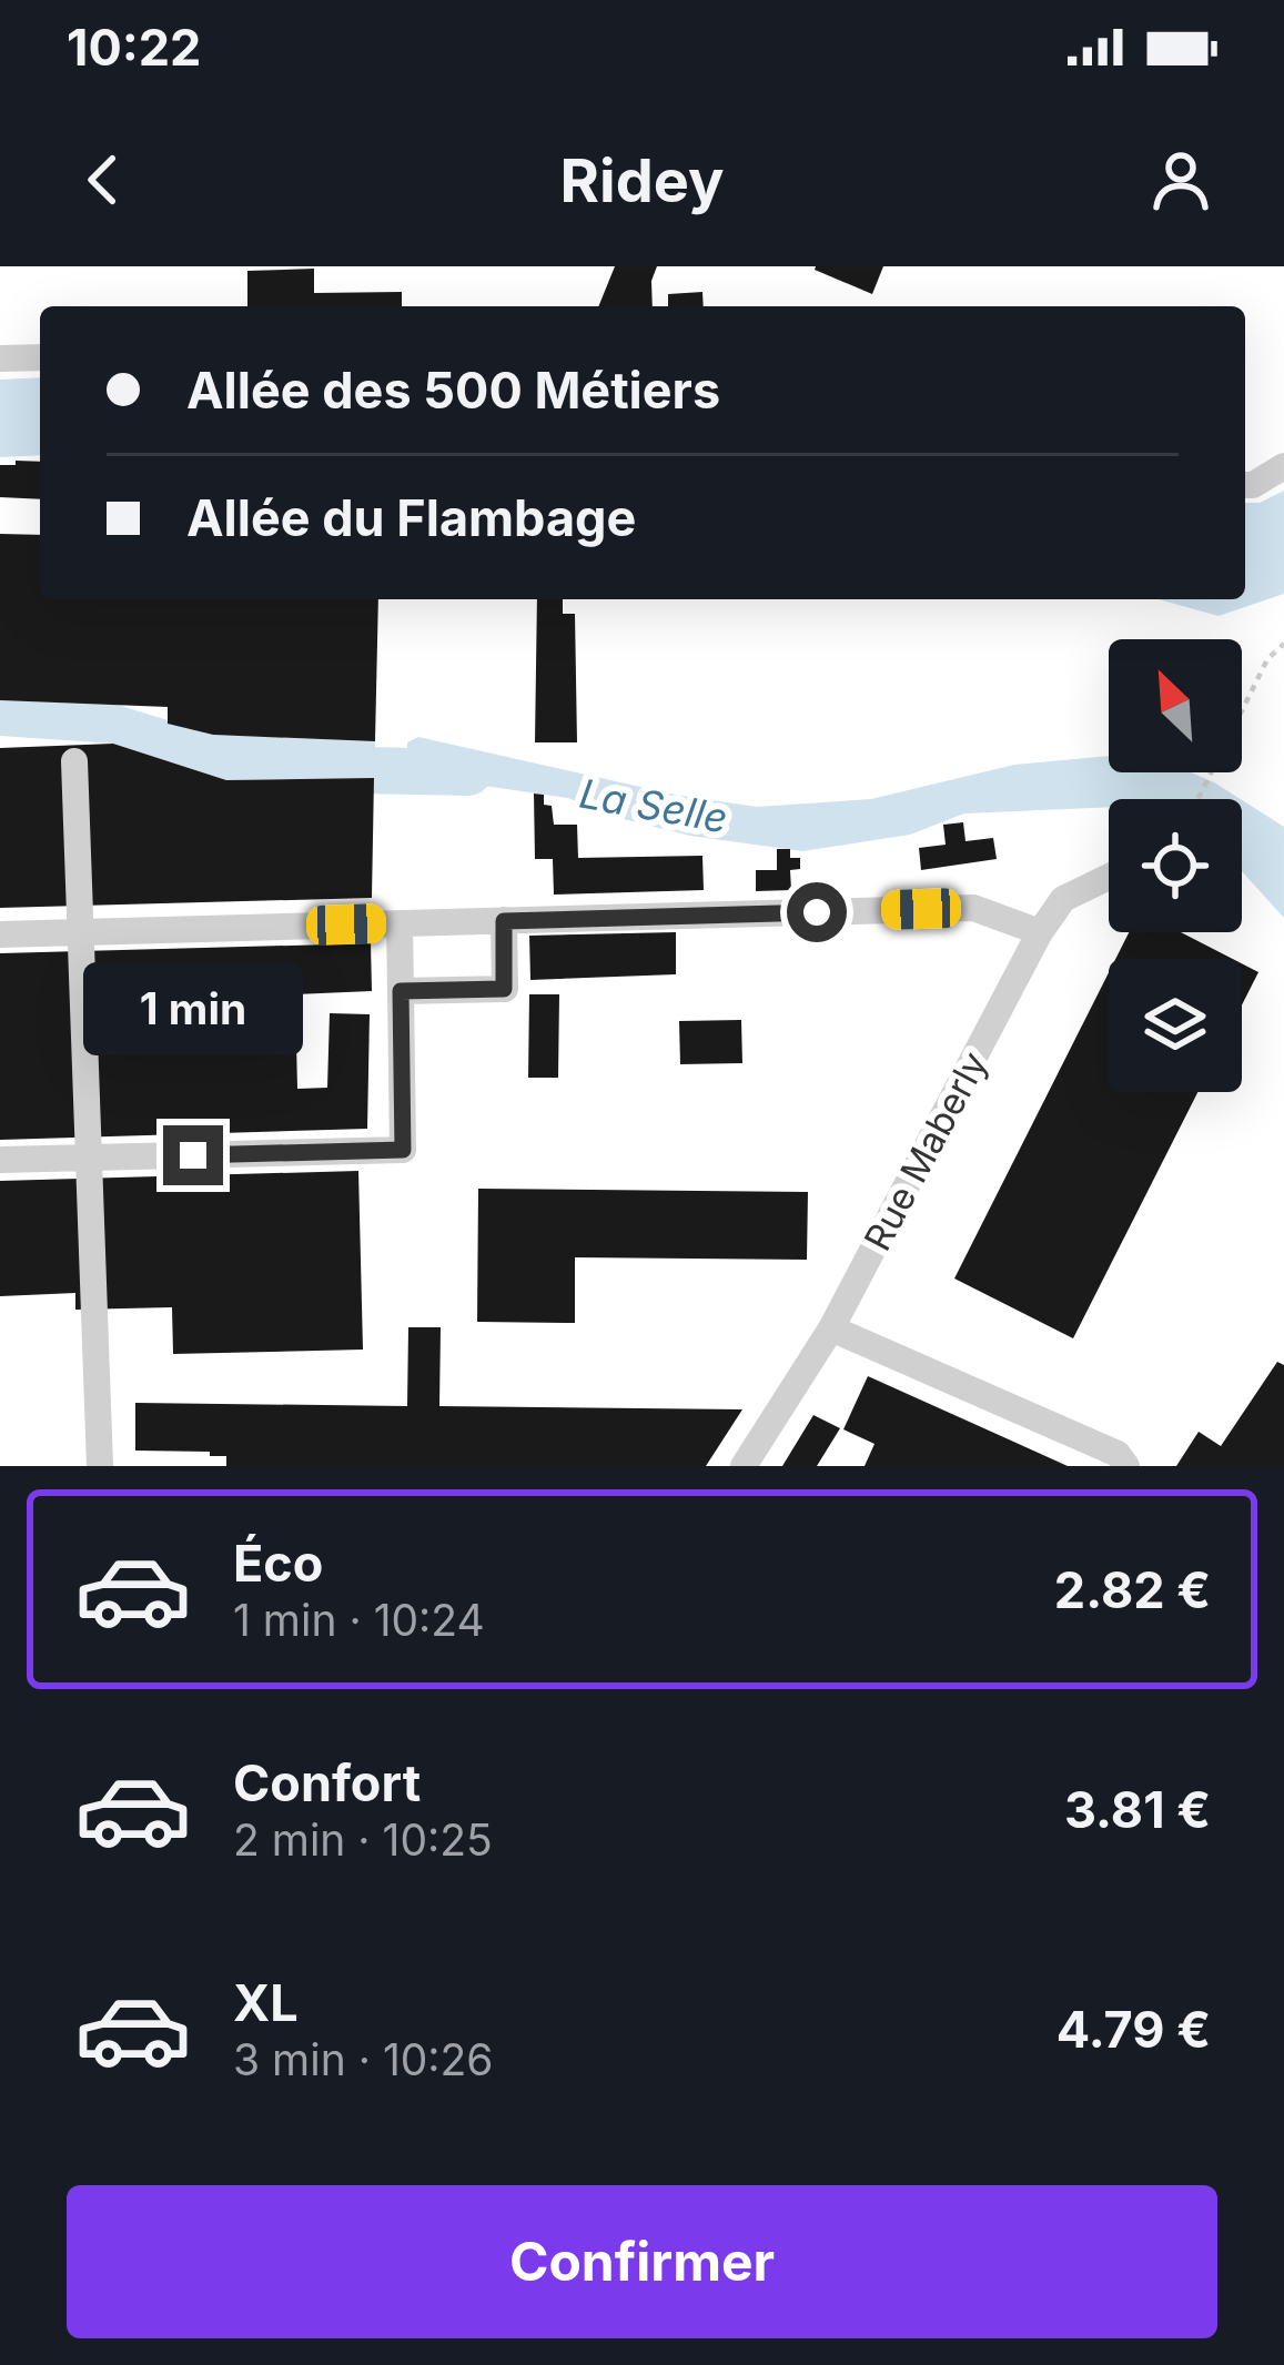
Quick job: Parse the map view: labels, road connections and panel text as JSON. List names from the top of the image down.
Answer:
{
  "streets": {
    "street": ["Rue Maberly"]
  },
  "water": ["La Selle"],
  "north": "top left",
  "page": {
    "status": "10:22",
    "header": "Ridey",
    "banner": ["Allée des 500 Métiers", "Allée du Flambage"],
    "bubble": "1 min",
    "list": [
      {
        "name": "Éco",
        "note": "1 min · 10:24",
        "value": "2.82 €"
      },
      {
        "name": "Confort",
        "note": "2 min · 10:25",
        "value": "3.81 €"
      },
      {
        "name": "XL",
        "note": "3 min · 10:26",
        "value": "4.79 €"
      }
    ],
    "buttons": "Confirmer"
  }
}
